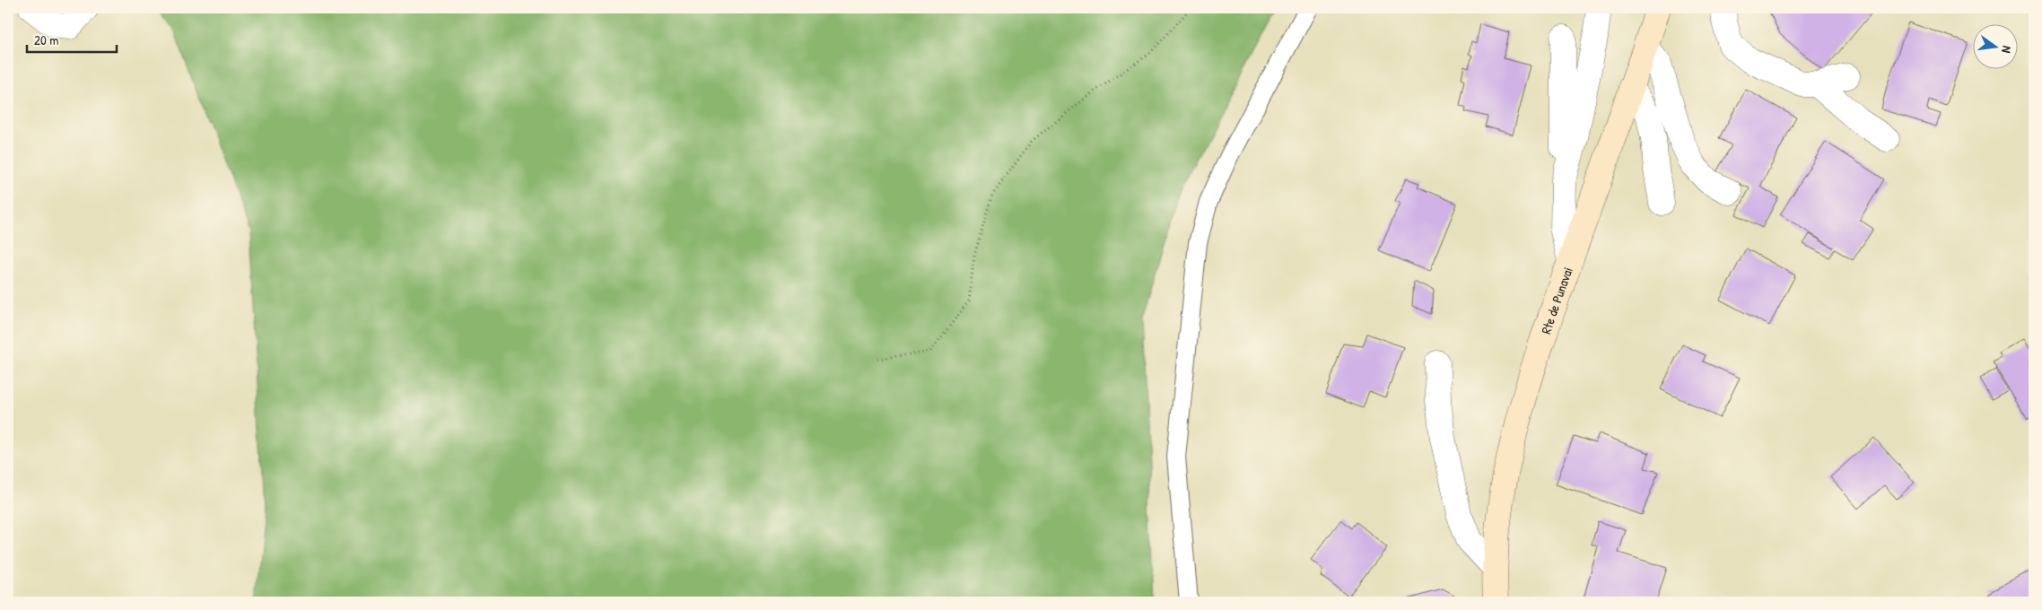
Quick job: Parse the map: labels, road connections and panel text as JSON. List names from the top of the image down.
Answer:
{
  "streets": {
    "main road": ["Rte de Punavai"]
  },
  "scale_bar": "20 m",
  "north": "right"
}
